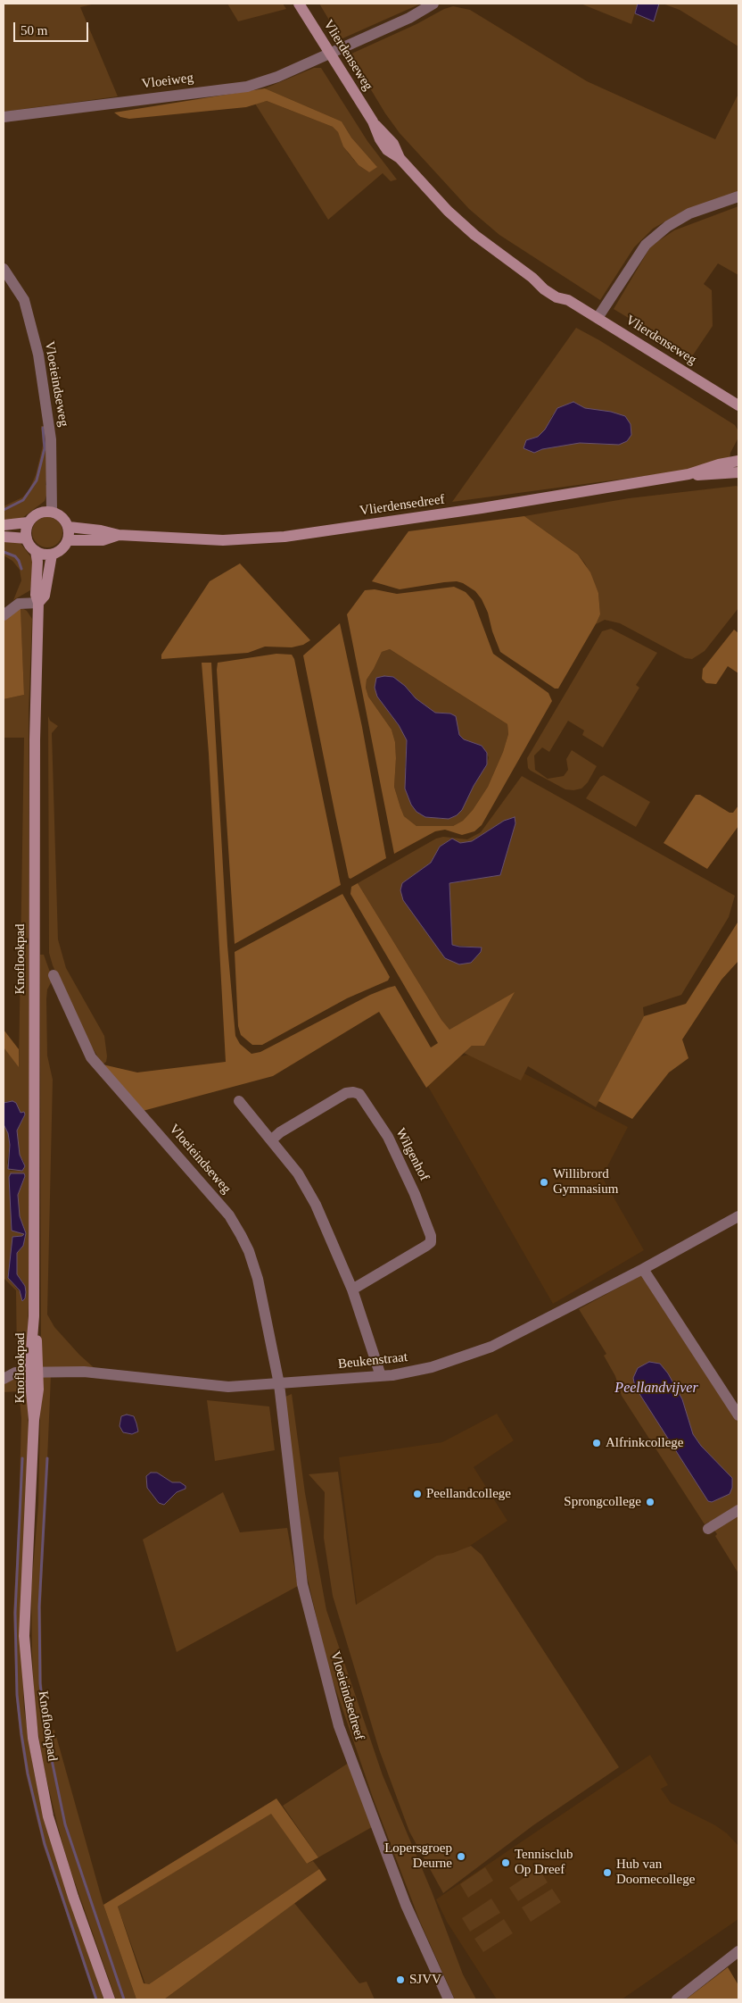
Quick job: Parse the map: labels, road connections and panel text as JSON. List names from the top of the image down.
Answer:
{
  "streets": {
    "main road": ["Vlierdenseweg", "Vlierdensedreef", "Knoflookpad"],
    "street": [
      "Vloeiweg",
      "Vloeieindseweg",
      "Wilgenhof",
      "Beukenstraat",
      "Vloeieindsedreef"
    ]
  },
  "crossings": [
    ["Vlierdenseweg", "Vloeiweg"],
    ["Vloeieindseweg", "Vlierdensedreef"],
    ["Vloeieindseweg", "Knoflookpad"],
    ["Vloeieindseweg", "Beukenstraat"],
    ["Vloeieindseweg", "Vloeieindsedreef"],
    ["Vlierdensedreef", "Knoflookpad"],
    ["Knoflookpad", "Beukenstraat"],
    ["Beukenstraat", "Vloeieindsedreef"]
  ],
  "water": ["Peellandvijver"],
  "places": [
    "Willibrord Gymnasium",
    "Alfrinkcollege",
    "Peellandcollege",
    "Sprongcollege",
    "Lopersgroep Deurne",
    "Tennisclub Op Dreef",
    "Hub van Doornecollege",
    "SJVV"
  ],
  "scale_bar": "50 m"
}
